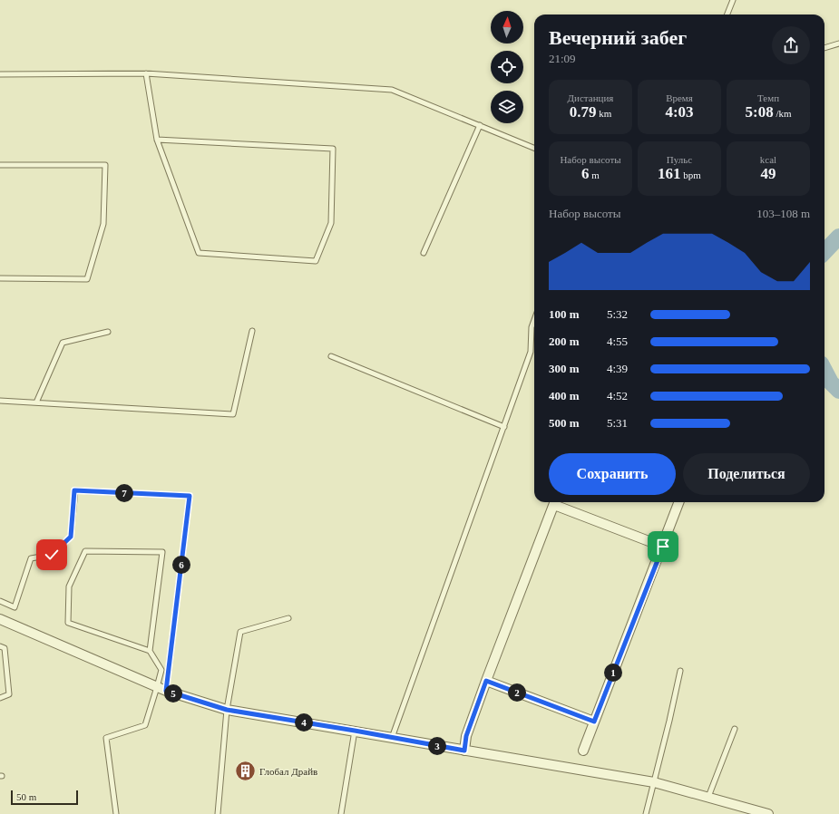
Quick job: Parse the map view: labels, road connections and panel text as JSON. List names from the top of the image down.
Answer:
{
  "places": {
    "building": ["Глобал Драйв"]
  },
  "scale_bar": "50 m",
  "north": "top",
  "page": {
    "heading": ["Вечерний забег", "21:09"],
    "stats": [
      ["Дистанция", "0.79 km"],
      ["Время", "4:03"],
      ["Темп", "5:08 /km"],
      ["Набор высоты", "6 m"],
      ["Пульс", "161 bpm"],
      ["kcal", "49"]
    ],
    "chart": ["Набор высоты", "103–108 m"],
    "list": [
      {
        "name": "100 m",
        "note": "5:32"
      },
      {
        "name": "200 m",
        "note": "4:55"
      },
      {
        "name": "300 m",
        "note": "4:39"
      },
      {
        "name": "400 m",
        "note": "4:52"
      },
      {
        "name": "500 m",
        "note": "5:31"
      }
    ],
    "buttons": ["Сохранить", "Поделиться"],
    "pins": [
      "7",
      "6",
      "1",
      "2",
      "5",
      "4",
      "3"
    ],
    "scale": "50 m"
  }
}
